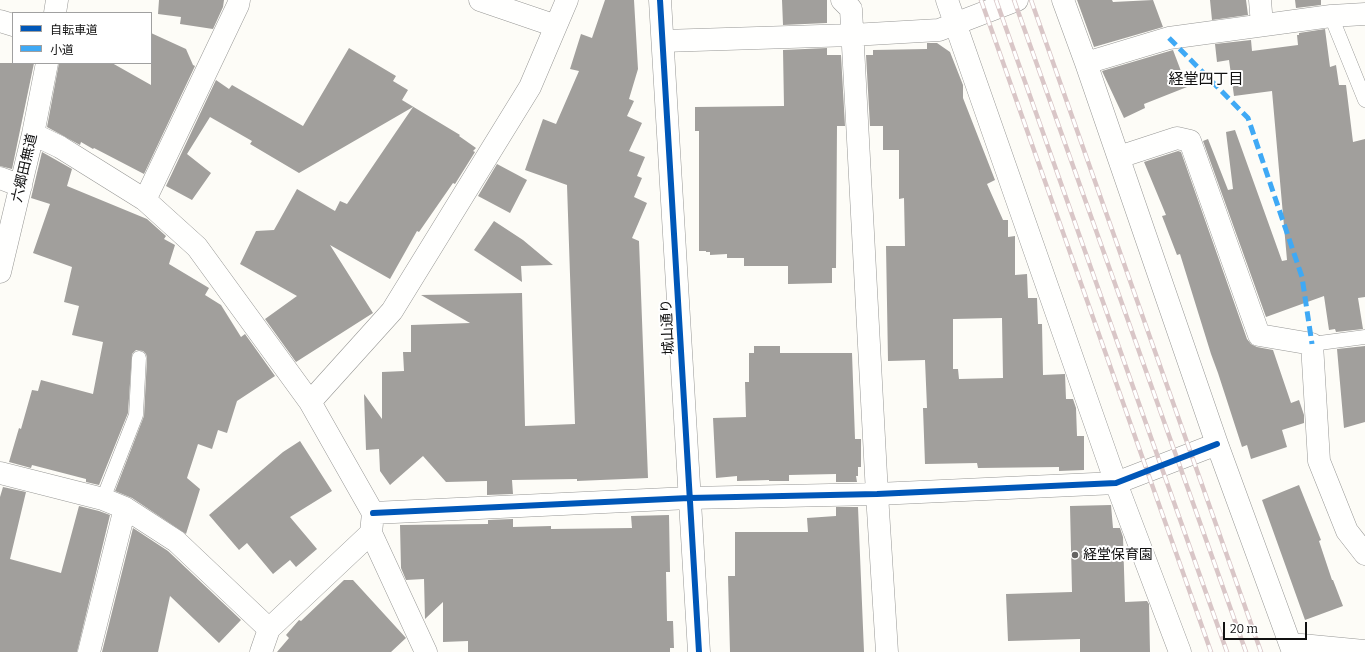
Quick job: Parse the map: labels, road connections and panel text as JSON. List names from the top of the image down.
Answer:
{
  "streets": {
    "street": ["六郷田無道", "城山通り"]
  },
  "districts": ["経堂四丁目"],
  "places": ["経堂保育園"],
  "legend": ["自転車道", "小道"],
  "scale_bar": "20 m"
}
